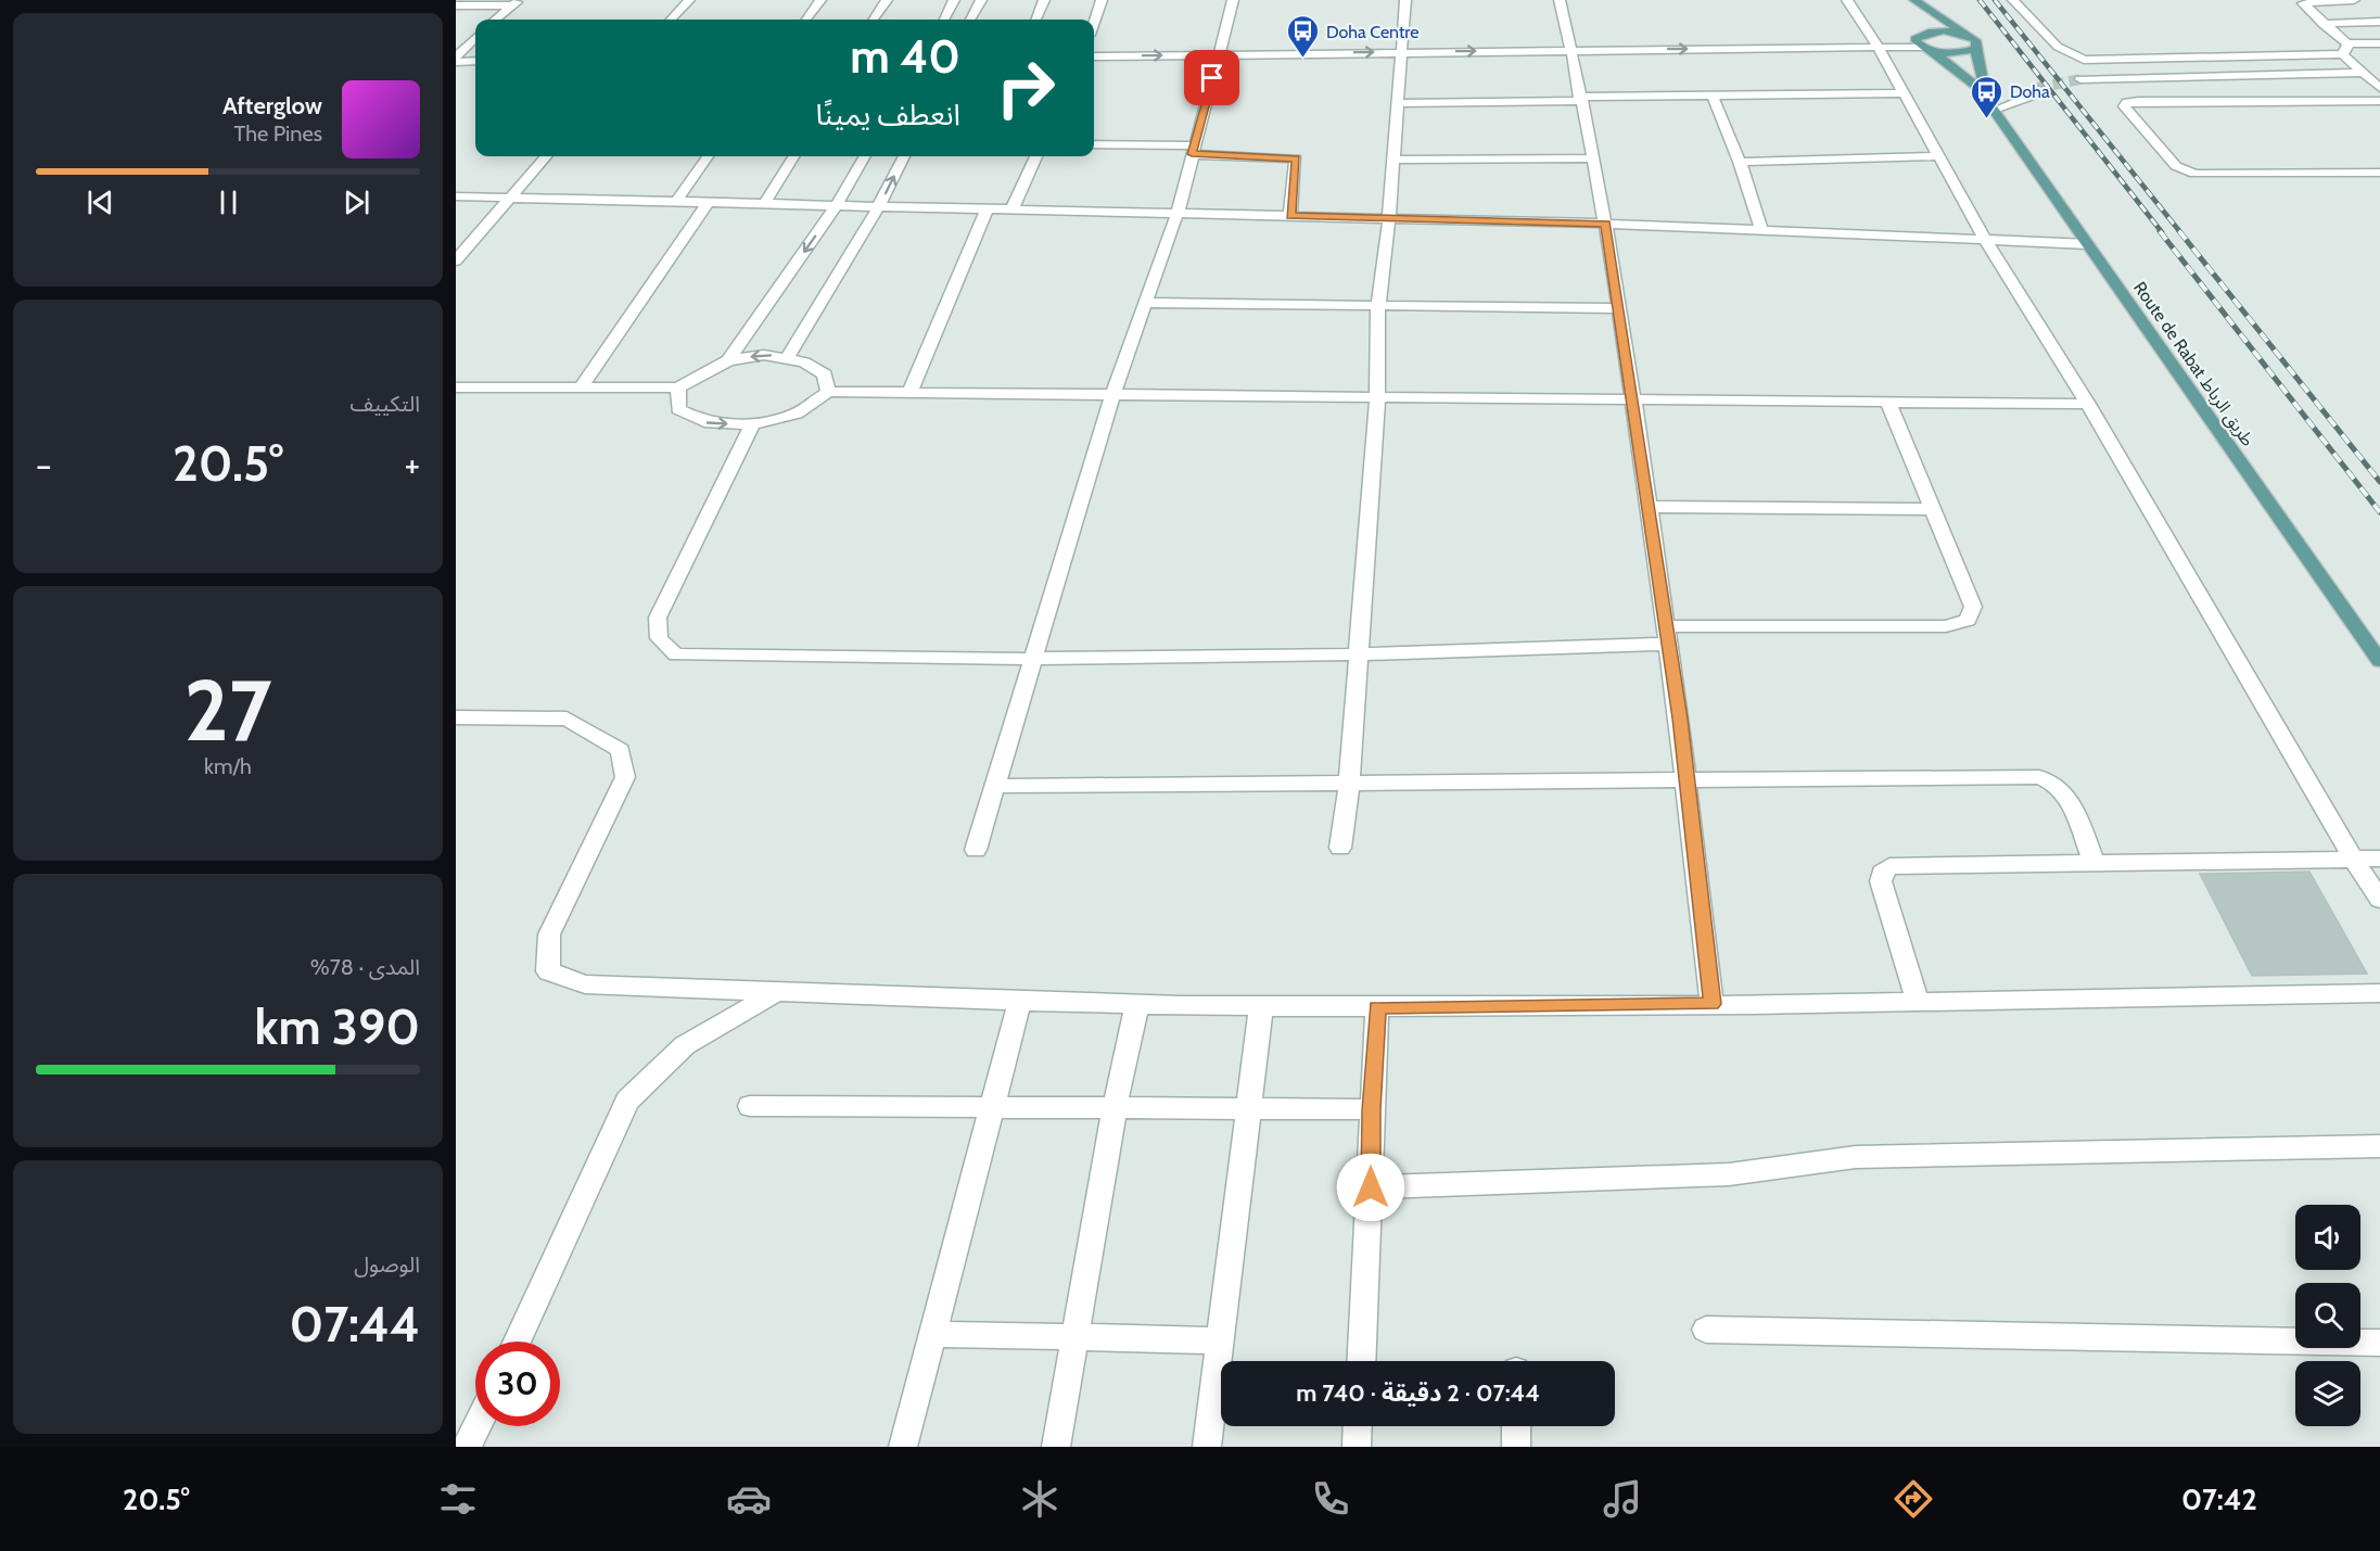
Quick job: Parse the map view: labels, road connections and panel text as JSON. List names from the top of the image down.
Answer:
{
  "streets": {
    "main road": ["Route de Rabat طريق الرباط"]
  },
  "places": {
    "bus stop": ["Doha Centre", "Doha"]
  },
  "page": {
    "turn": ["40 m", "انعطف يمينًا"],
    "song": ["Afterglow", "The Pines"],
    "tile": [
      "التكييف",
      ["27", "km/h"],
      ["المدى · 78%", "390 km"],
      ["الوصول", "07:44"]
    ],
    "heat": ["−", "20.5°", "+"],
    "limit": "30",
    "trip": "07:44 · 2 دقيقة · 740 m",
    "tabs": ["07:42", "20.5°"]
  }
}
